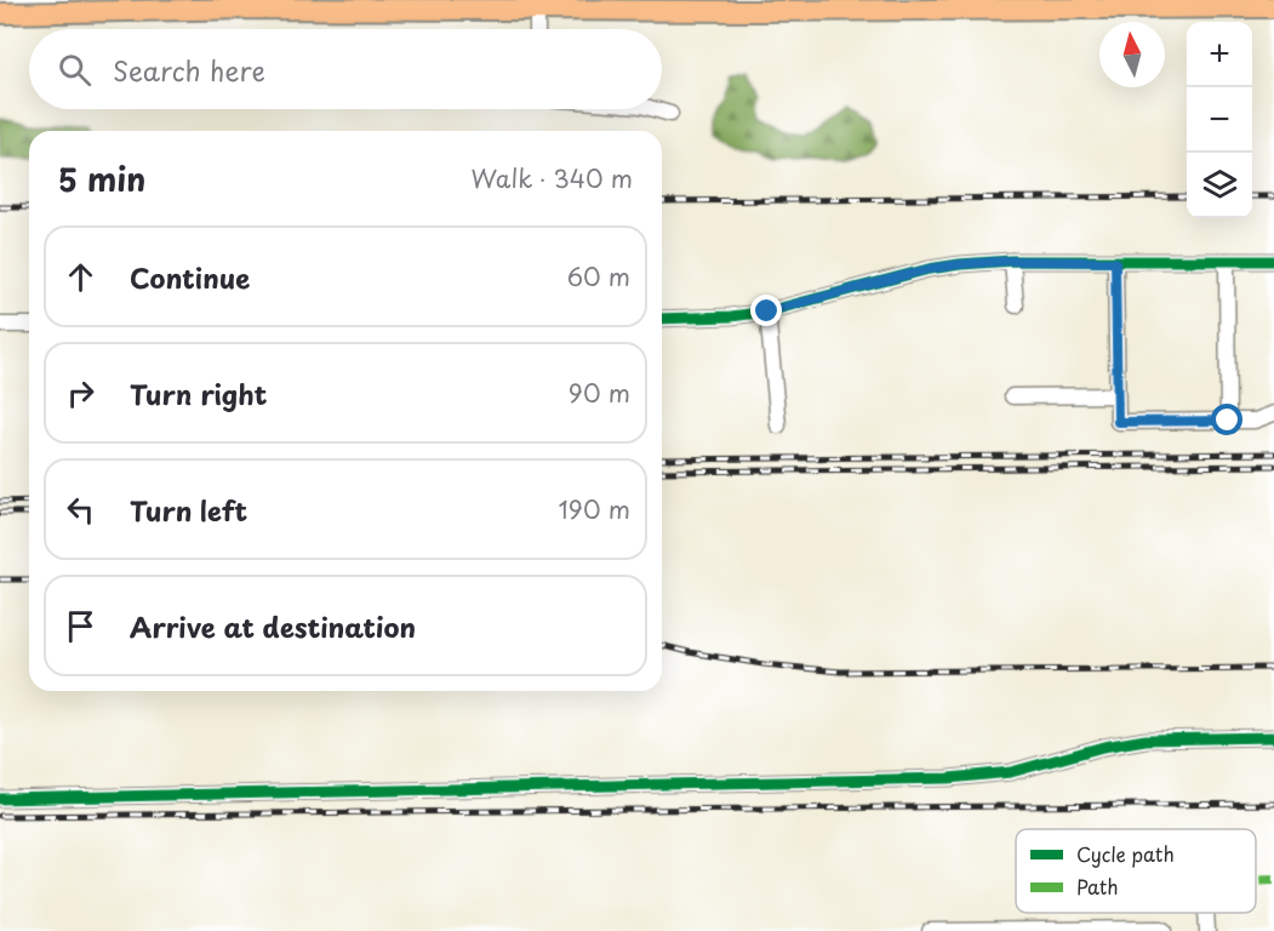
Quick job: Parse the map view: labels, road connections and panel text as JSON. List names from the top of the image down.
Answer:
{
  "legend": ["Cycle path", "Path"],
  "north": "top",
  "page": {
    "map_buttons": ["+", "−"],
    "search": "Search here",
    "heading": ["5 min", "Walk · 340 m"],
    "list": [
      ["Continue", "60 m"],
      ["Turn right", "90 m"],
      ["Turn left", "190 m"],
      "Arrive at destination"
    ]
  }
}
